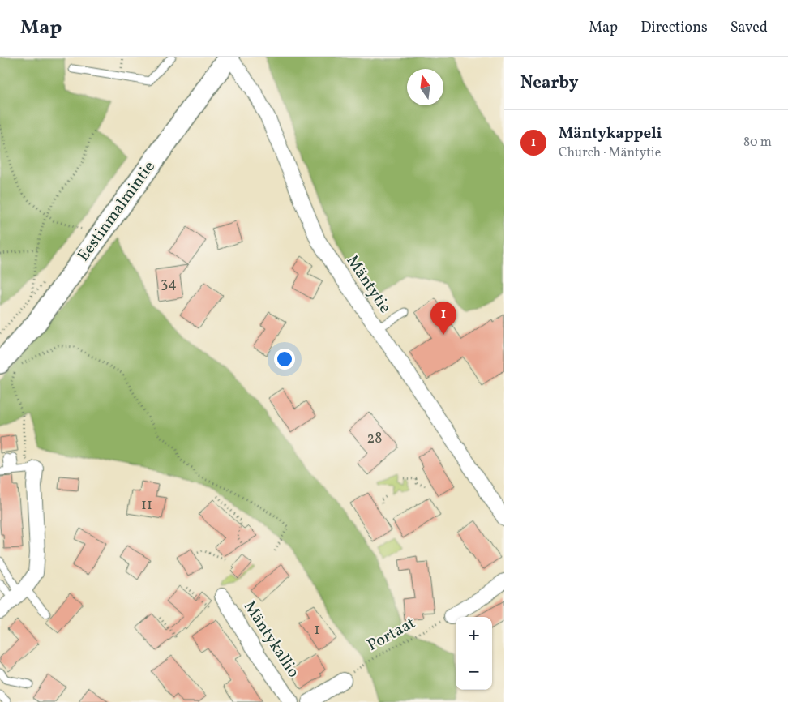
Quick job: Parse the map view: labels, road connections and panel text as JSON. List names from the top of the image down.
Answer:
{
  "streets": {
    "street": ["Eestinmalmintie", "Mäntytie", "Mäntykallio"],
    "path": ["Portaat"]
  },
  "crossings": [
    ["Eestinmalmintie", "Mäntytie"]
  ],
  "house_numbers": [
    "34",
    "28",
    "11",
    "1"
  ],
  "north": "top",
  "page": {
    "header": "Map",
    "nav": ["Map", "Directions", "Saved"],
    "heading": "Nearby",
    "list": [
      {
        "mark": "1",
        "name": "Mäntykappeli",
        "note": "Church · Mäntytie",
        "value": "80 m"
      }
    ],
    "pins": "1",
    "map_buttons": ["+", "−"]
  }
}
